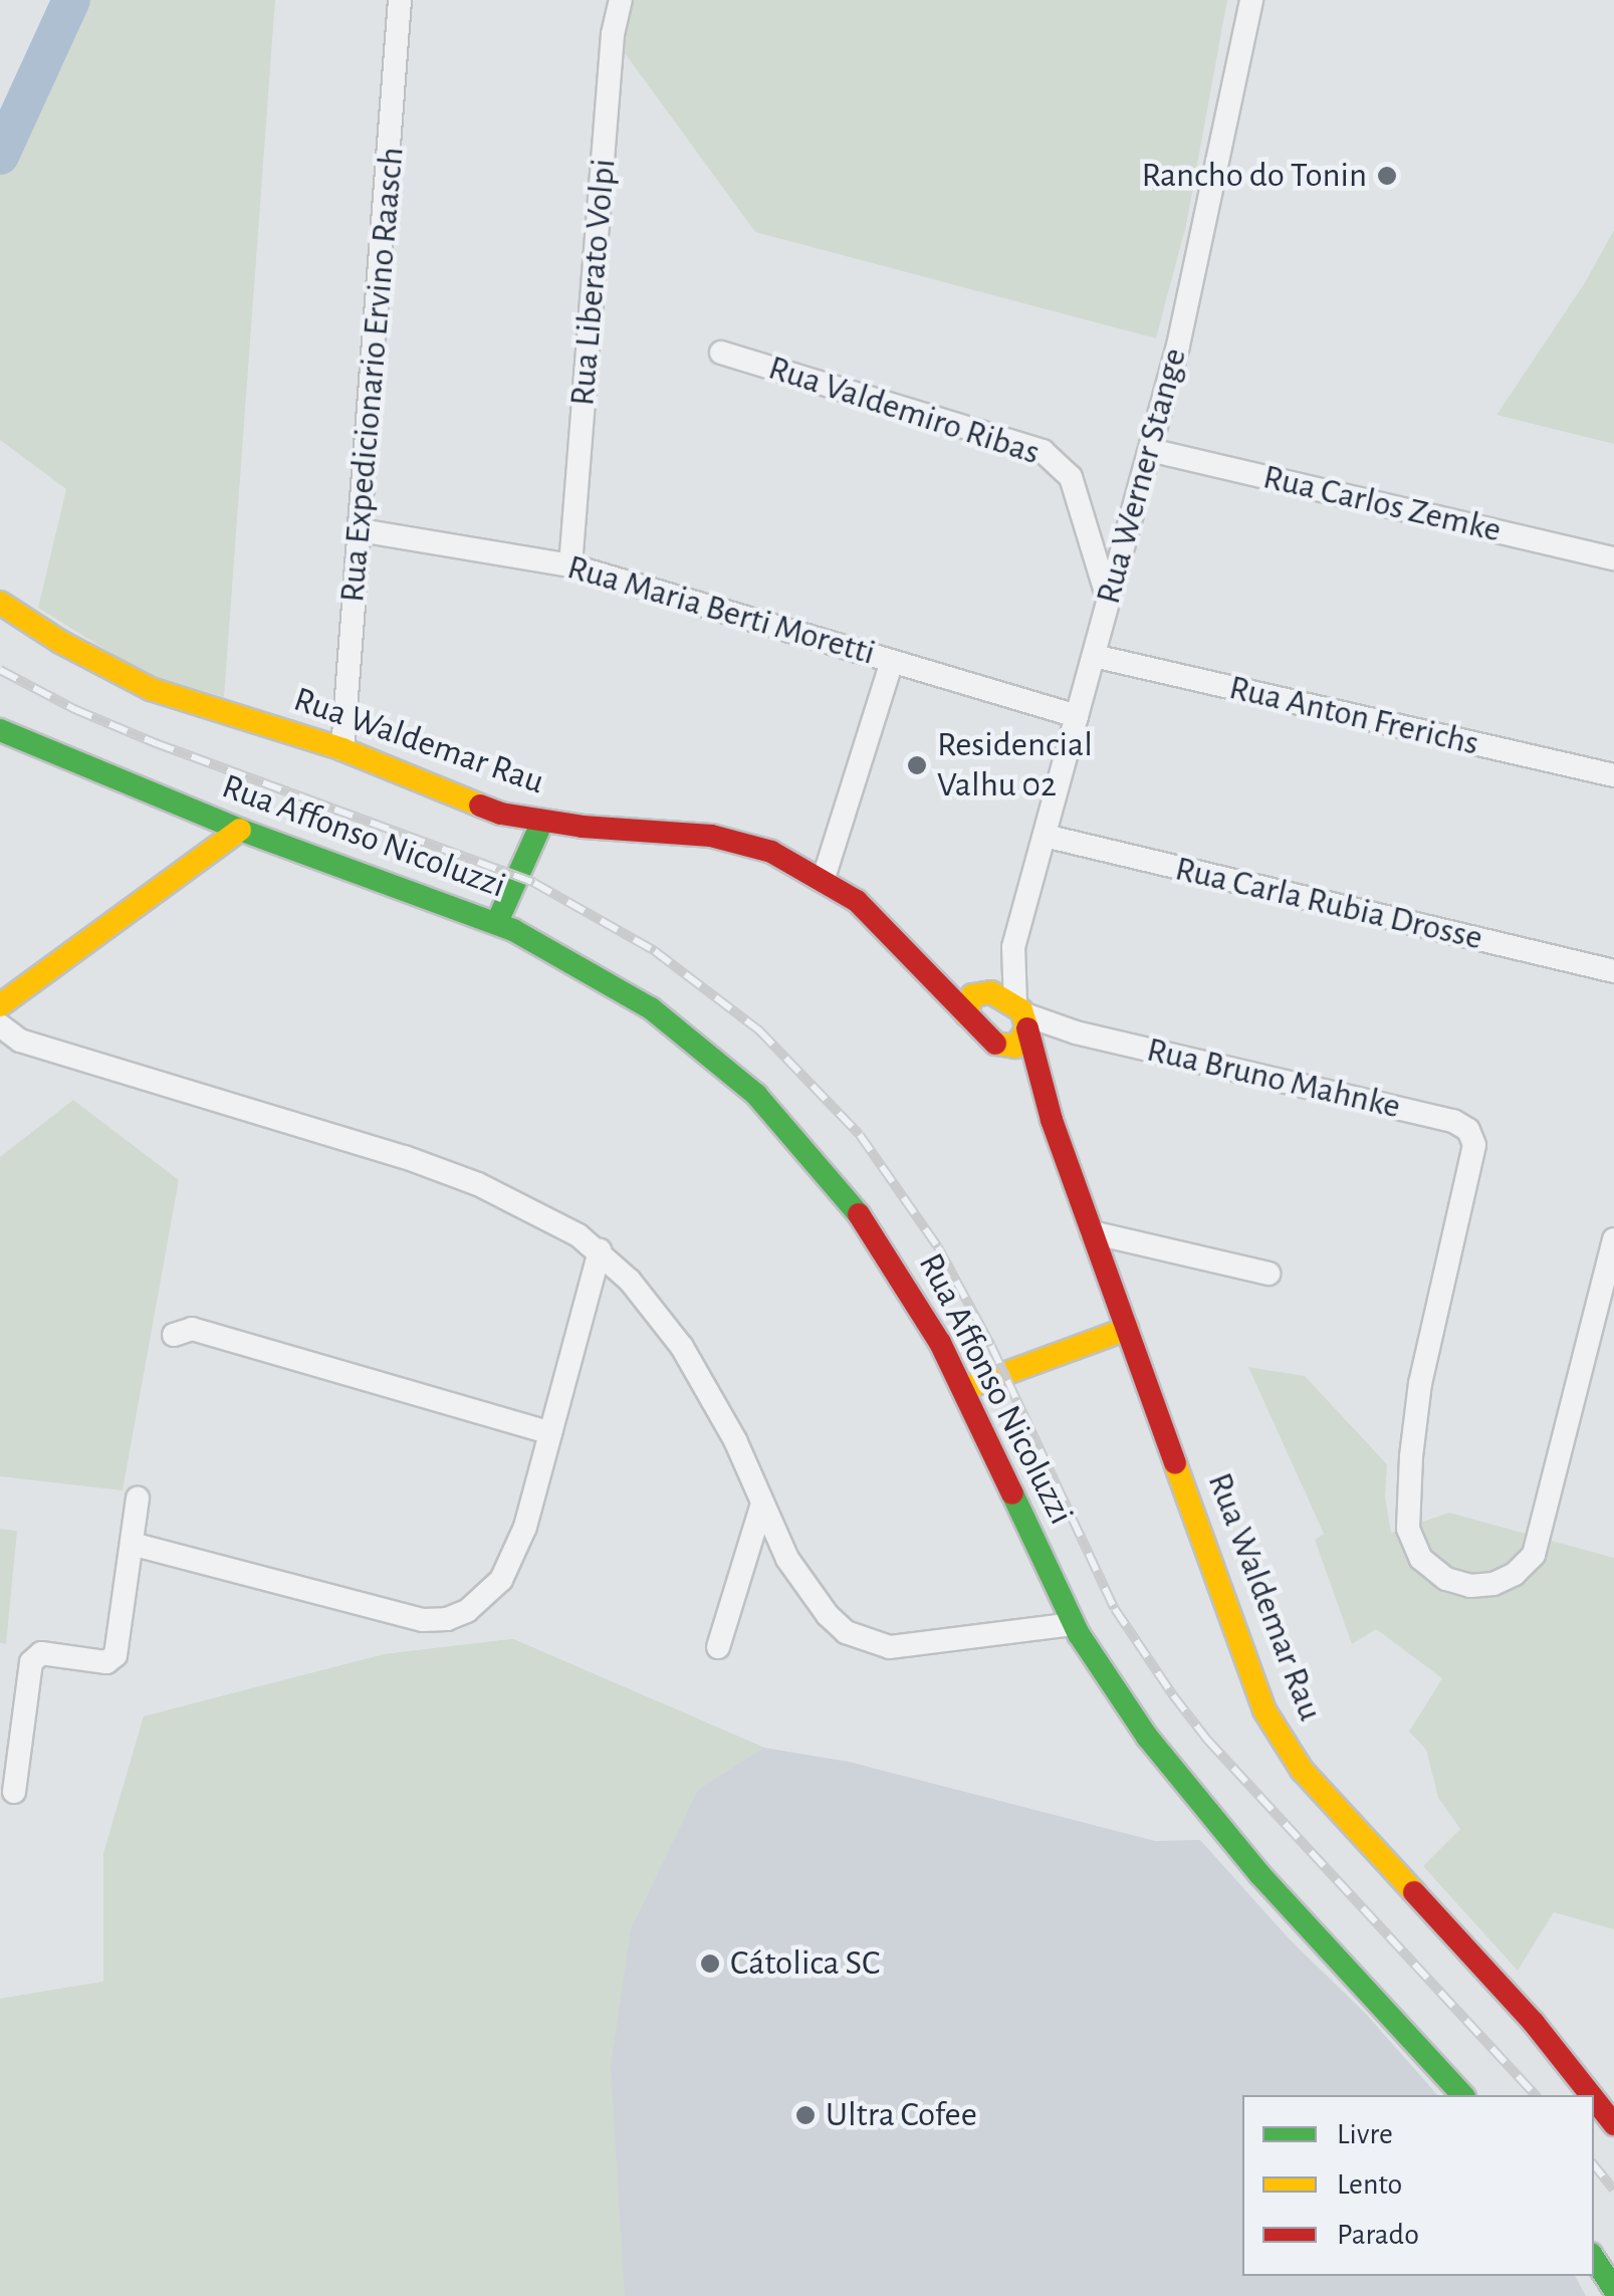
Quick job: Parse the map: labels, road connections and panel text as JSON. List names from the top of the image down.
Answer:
{
  "streets": {
    "street": [
      "Rua Liberato Volpi",
      "Rua Expedicionario Ervino Raasch",
      "Rua Valdemiro Ribas",
      "Rua Werner Stange",
      "Rua Carlos Zemke",
      "Rua Maria Berti Moretti",
      "Rua Anton Frerichs",
      "Rua Waldemar Rau",
      "Rua Affonso Nicoluzzi",
      "Rua Carla Rubia Drosse",
      "Rua Bruno Mahnke"
    ]
  },
  "crossings": [
    ["Rua Liberato Volpi", "Rua Maria Berti Moretti"],
    ["Rua Expedicionario Ervino Raasch", "Rua Maria Berti Moretti"],
    ["Rua Expedicionario Ervino Raasch", "Rua Waldemar Rau"],
    ["Rua Valdemiro Ribas", "Rua Werner Stange"],
    ["Rua Werner Stange", "Rua Carlos Zemke"],
    ["Rua Werner Stange", "Rua Maria Berti Moretti"],
    ["Rua Werner Stange", "Rua Anton Frerichs"],
    ["Rua Werner Stange", "Rua Waldemar Rau"],
    ["Rua Werner Stange", "Rua Carla Rubia Drosse"],
    ["Rua Werner Stange", "Rua Bruno Mahnke"],
    ["Rua Waldemar Rau", "Rua Bruno Mahnke"]
  ],
  "places": [
    "Rancho do Tonin",
    "Residencial Valhu 02",
    "Cátolica SC",
    "Ultra Cofee"
  ],
  "legend": ["Livre", "Lento", "Parado"]
}
